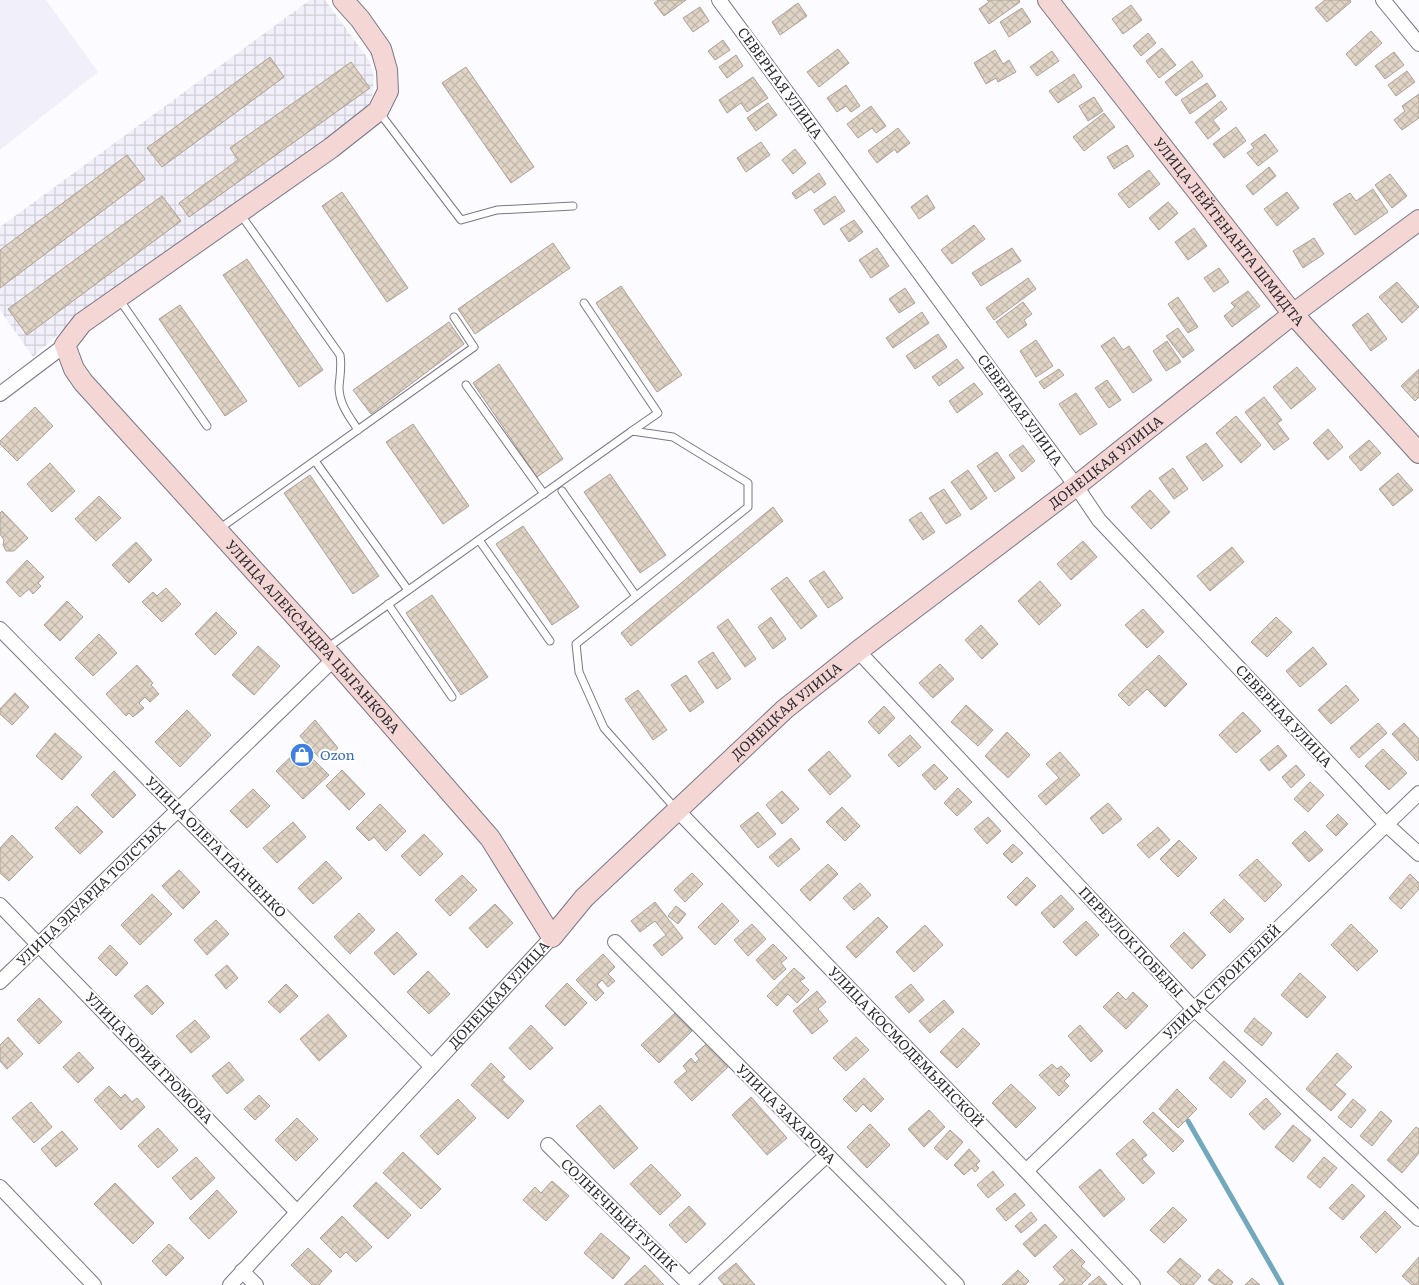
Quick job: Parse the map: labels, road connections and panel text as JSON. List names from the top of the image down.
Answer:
{
  "streets": {
    "street": [
      "СЕВЕРНАЯ УЛИЦА",
      "УЛИЦА ЛЕЙТЕНАНТА ШМИДТА",
      "ДОНЕЦКАЯ УЛИЦА",
      "УЛИЦА АЛЕКСАНДРА ЦЫГАНКОВА",
      "УЛИЦА ОЛЕГА ПАНЧЕНКО",
      "УЛИЦА ЭДУАРДА ТОЛСТЫХ",
      "ПЕРЕУЛОК ПОБЕДЫ",
      "УЛИЦА СТРОИТЕЛЕЙ",
      "УЛИЦА КОСМОДЕМЬЯНСКОЙ",
      "УЛИЦА ЮРИЯ ГРОМОВА",
      "УЛИЦА ЗАХАРОВА",
      "СОЛНЕЧНЫЙ ТУПИК"
    ]
  },
  "crossings": [
    ["СЕВЕРНАЯ УЛИЦА", "ДОНЕЦКАЯ УЛИЦА"],
    ["СЕВЕРНАЯ УЛИЦА", "УЛИЦА СТРОИТЕЛЕЙ"],
    ["УЛИЦА ЛЕЙТЕНАНТА ШМИДТА", "ДОНЕЦКАЯ УЛИЦА"],
    ["ДОНЕЦКАЯ УЛИЦА", "УЛИЦА АЛЕКСАНДРА ЦЫГАНКОВА"],
    ["ДОНЕЦКАЯ УЛИЦА", "УЛИЦА ОЛЕГА ПАНЧЕНКО"],
    ["ДОНЕЦКАЯ УЛИЦА", "ПЕРЕУЛОК ПОБЕДЫ"],
    ["ДОНЕЦКАЯ УЛИЦА", "УЛИЦА КОСМОДЕМЬЯНСКОЙ"],
    ["ДОНЕЦКАЯ УЛИЦА", "УЛИЦА ЮРИЯ ГРОМОВА"],
    ["УЛИЦА АЛЕКСАНДРА ЦЫГАНКОВА", "УЛИЦА ЭДУАРДА ТОЛСТЫХ"],
    ["УЛИЦА ОЛЕГА ПАНЧЕНКО", "УЛИЦА ЭДУАРДА ТОЛСТЫХ"],
    ["УЛИЦА ЭДУАРДА ТОЛСТЫХ", "УЛИЦА ЮРИЯ ГРОМОВА"],
    ["ПЕРЕУЛОК ПОБЕДЫ", "УЛИЦА СТРОИТЕЛЕЙ"],
    ["УЛИЦА СТРОИТЕЛЕЙ", "УЛИЦА КОСМОДЕМЬЯНСКОЙ"]
  ],
  "places": {
    "shop": ["Ozon"]
  }
}
